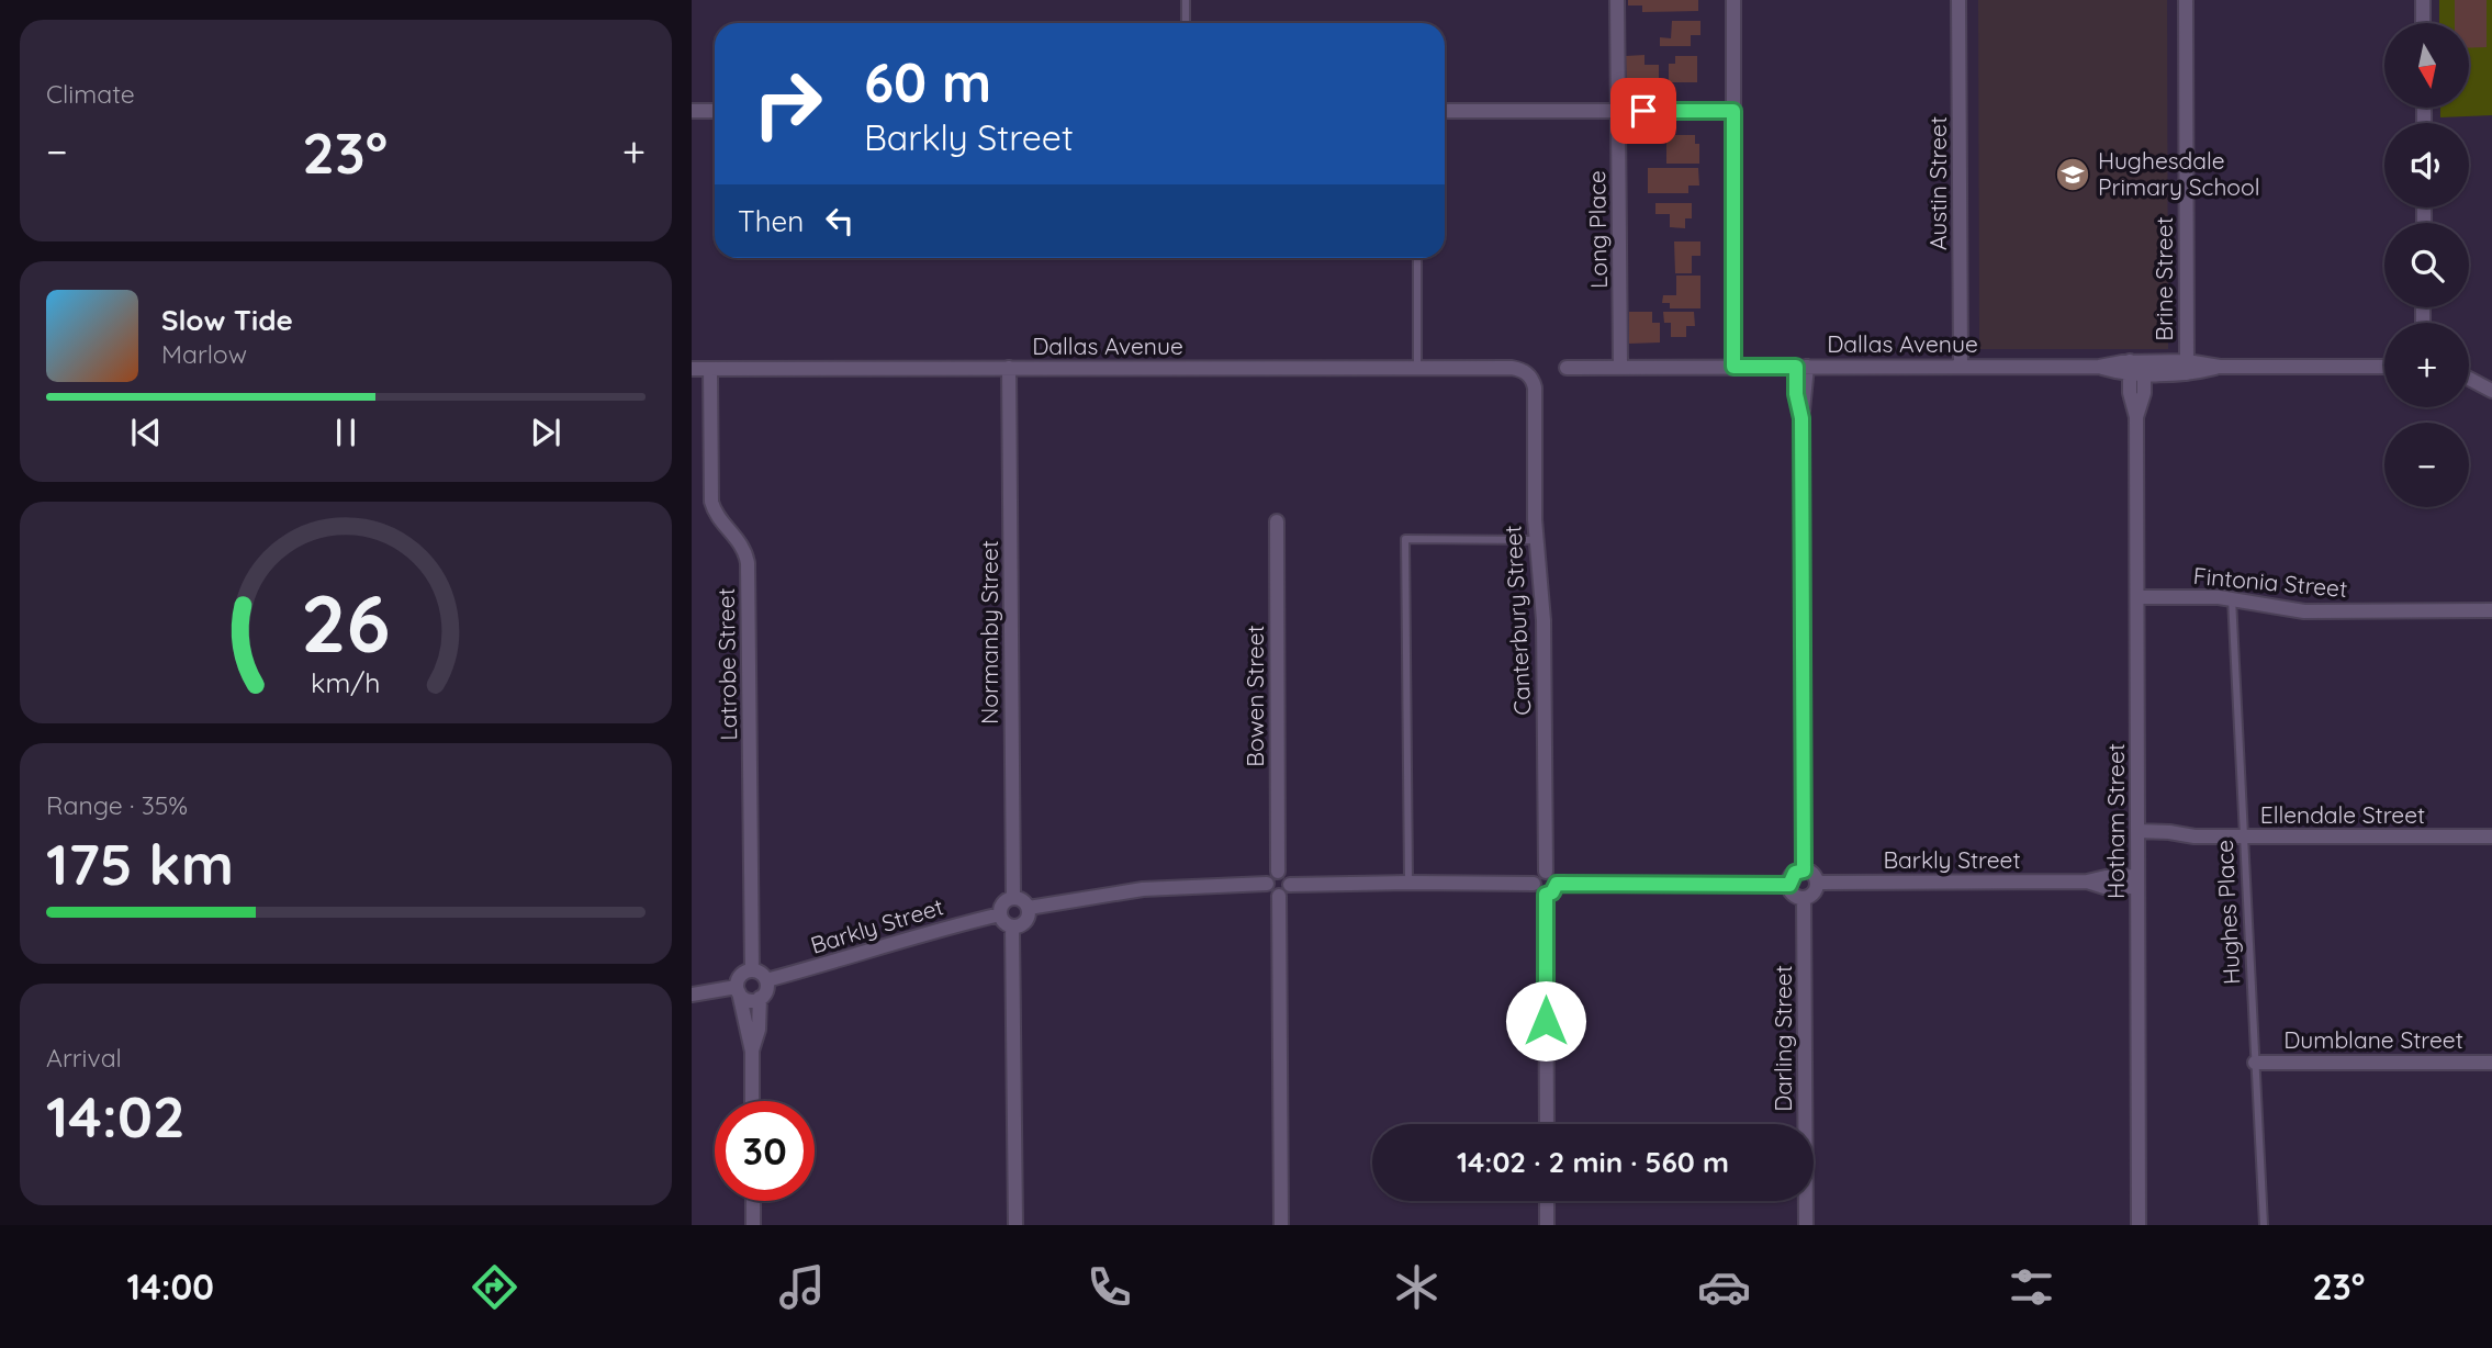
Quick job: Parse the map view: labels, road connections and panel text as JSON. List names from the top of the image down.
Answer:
{
  "streets": {
    "street": [
      "Austin Street",
      "Long Place",
      "Brine Street",
      "Dallas Avenue",
      "Fintonia Street",
      "Canterbury Street",
      "Normanby Street",
      "Latrobe Street",
      "Bowen Street",
      "Ellendale Street",
      "Hotham Street",
      "Barkly Street",
      "Darling Street",
      "Dumblane Street"
    ],
    "lane": ["Hughes Place"]
  },
  "crossings": [
    ["Austin Street", "Dallas Avenue"],
    ["Long Place", "Dallas Avenue"],
    ["Brine Street", "Dallas Avenue"],
    ["Dallas Avenue", "Canterbury Street"],
    ["Dallas Avenue", "Normanby Street"],
    ["Dallas Avenue", "Latrobe Street"],
    ["Dallas Avenue", "Hotham Street"],
    ["Fintonia Street", "Hotham Street"],
    ["Fintonia Street", "Hughes Place"],
    ["Normanby Street", "Barkly Street"],
    ["Latrobe Street", "Barkly Street"],
    ["Ellendale Street", "Hotham Street"],
    ["Ellendale Street", "Hughes Place"],
    ["Hotham Street", "Barkly Street"],
    ["Barkly Street", "Darling Street"],
    ["Hughes Place", "Dumblane Street"]
  ],
  "places": {
    "school or university": ["Hughesdale Primary School"]
  },
  "north": "bottom",
  "page": {
    "tile": [
      "Climate",
      ["Range · 35%", "175 km"],
      ["Arrival", "14:02"]
    ],
    "map_buttons": ["+", "−"],
    "turn": ["60 m", "Barkly Street"],
    "heat": ["−", "23°", "+"],
    "then": "Then",
    "song": ["Slow Tide", "Marlow"],
    "limit": "30",
    "trip": "14:02 · 2 min · 560 m",
    "tabs": ["14:00", "23°"],
    "gauge": ["26", "km/h"]
  }
}
